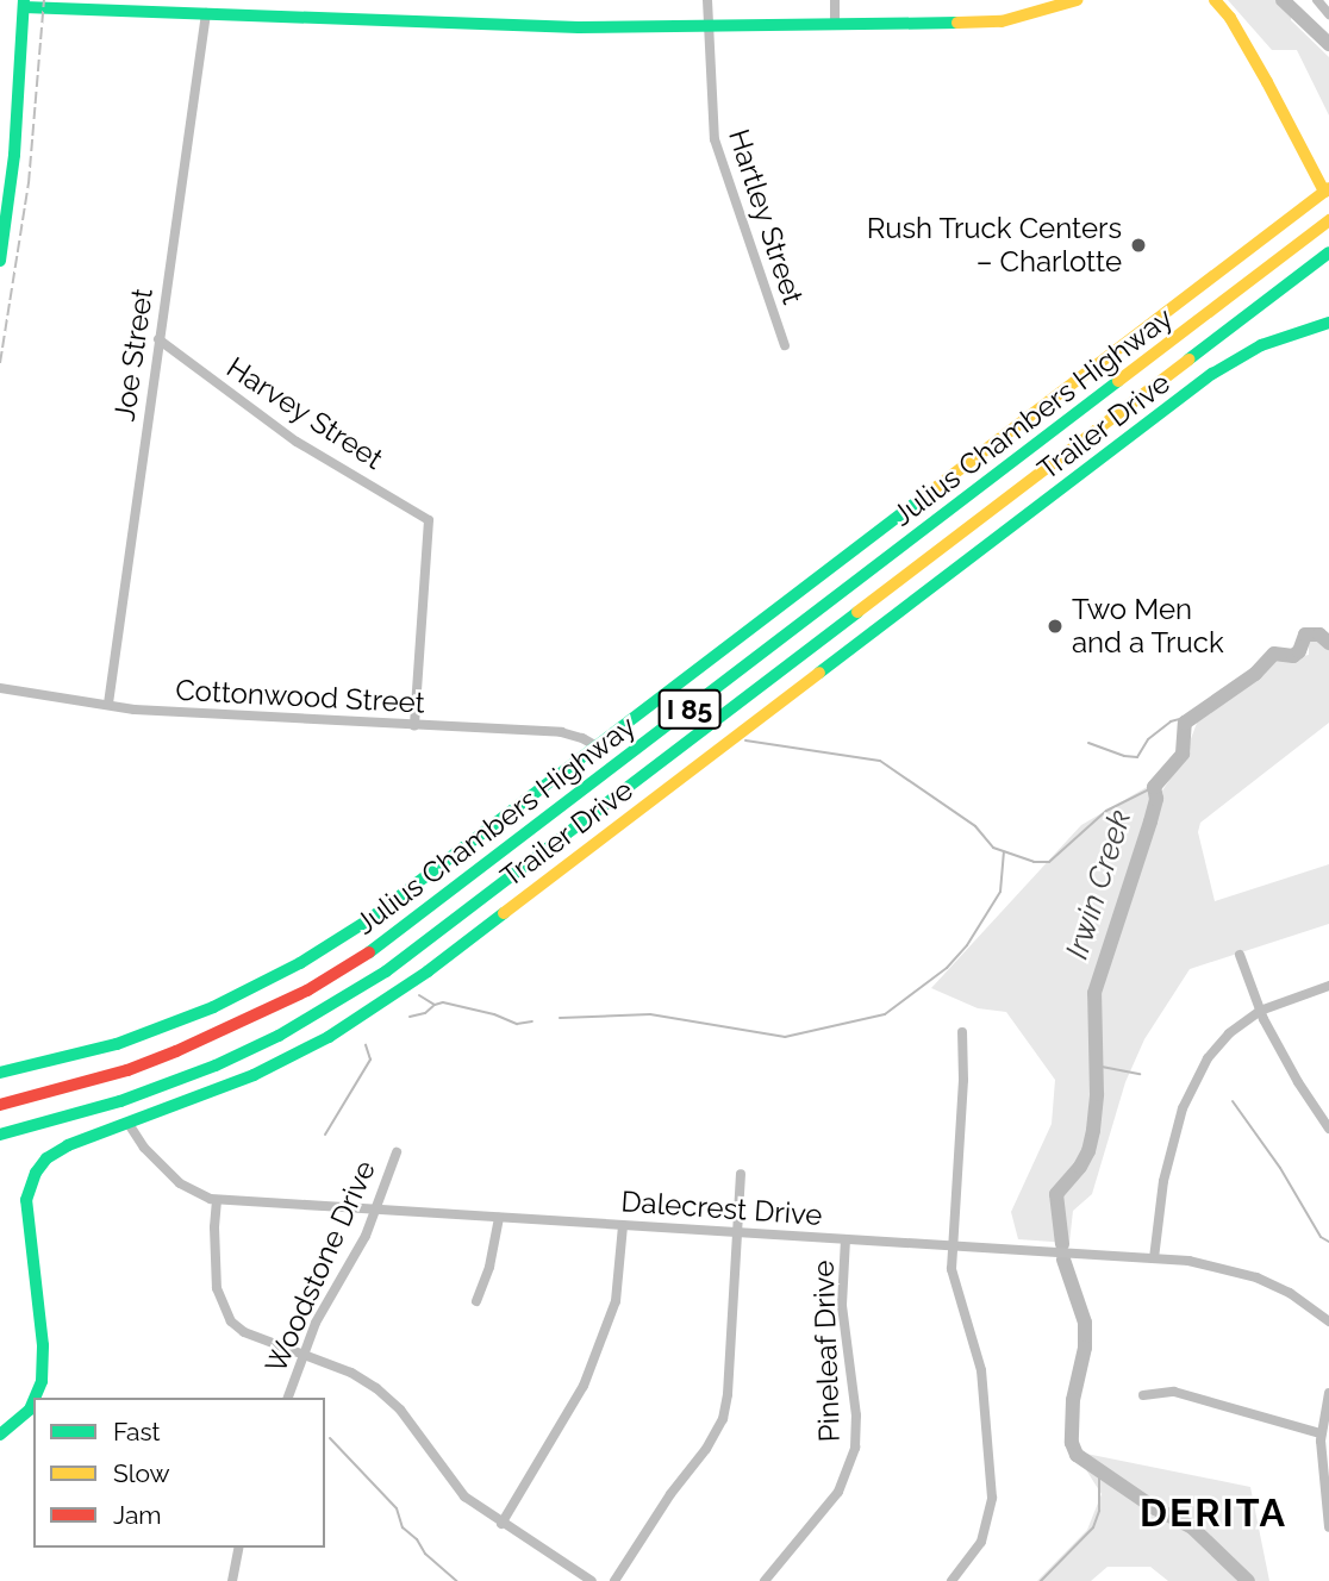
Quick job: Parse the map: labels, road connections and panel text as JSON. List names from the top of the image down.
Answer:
{
  "streets": {
    "main road": ["Julius Chambers Highway", "Trailer Drive", "I 85"],
    "street": [
      "Hartley Street",
      "Joe Street",
      "Harvey Street",
      "Cottonwood Street",
      "Dalecrest Drive",
      "Woodstone Drive",
      "Pineleaf Drive"
    ]
  },
  "crossings": [
    ["Joe Street", "Harvey Street"],
    ["Joe Street", "Cottonwood Street"],
    ["Harvey Street", "Cottonwood Street"],
    ["Trailer Drive", "Dalecrest Drive"],
    ["Dalecrest Drive", "Woodstone Drive"],
    ["Dalecrest Drive", "Pineleaf Drive"]
  ],
  "districts": ["DERITA"],
  "water": ["Irwin Creek"],
  "places": ["Rush Truck Centers – Charlotte", "Two Men and a Truck"],
  "legend": ["Fast", "Slow", "Jam"]
}
